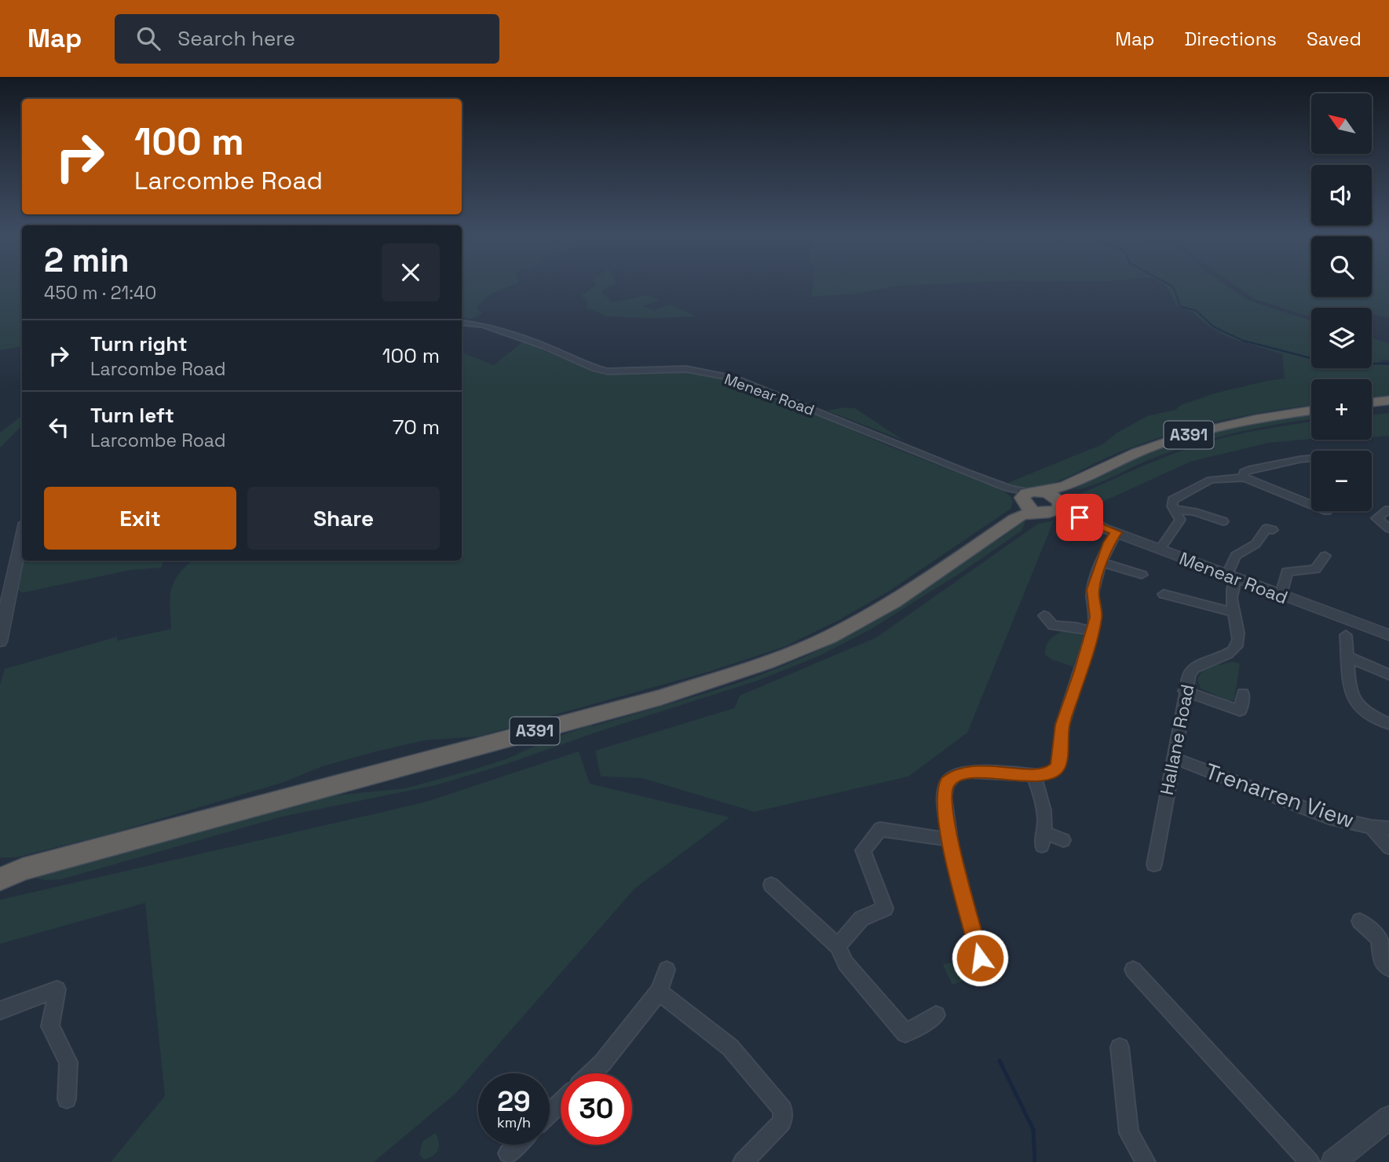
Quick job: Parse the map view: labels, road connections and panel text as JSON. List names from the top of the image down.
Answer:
{
  "streets": {
    "highway": ["A391"],
    "street": ["Menear Road", "Hallane Road", "Trenarren View"]
  },
  "crossings": [
    ["Menear Road", "A391"],
    ["Menear Road", "Hallane Road"],
    ["Hallane Road", "Trenarren View"]
  ],
  "north": "top left",
  "page": {
    "header": "Map",
    "search": "Search here",
    "nav": ["Map", "Directions", "Saved"],
    "map_buttons": ["+", "−"],
    "turn": ["100 m", "Larcombe Road"],
    "heading": ["2 min", "450 m · 21:40"],
    "list": [
      {
        "name": "Turn right",
        "note": "Larcombe Road",
        "value": "100 m"
      },
      {
        "name": "Turn left",
        "note": "Larcombe Road",
        "value": "70 m"
      }
    ],
    "buttons": ["Exit", "Share"],
    "speed": "29 km/h",
    "limit": "30"
  }
}
